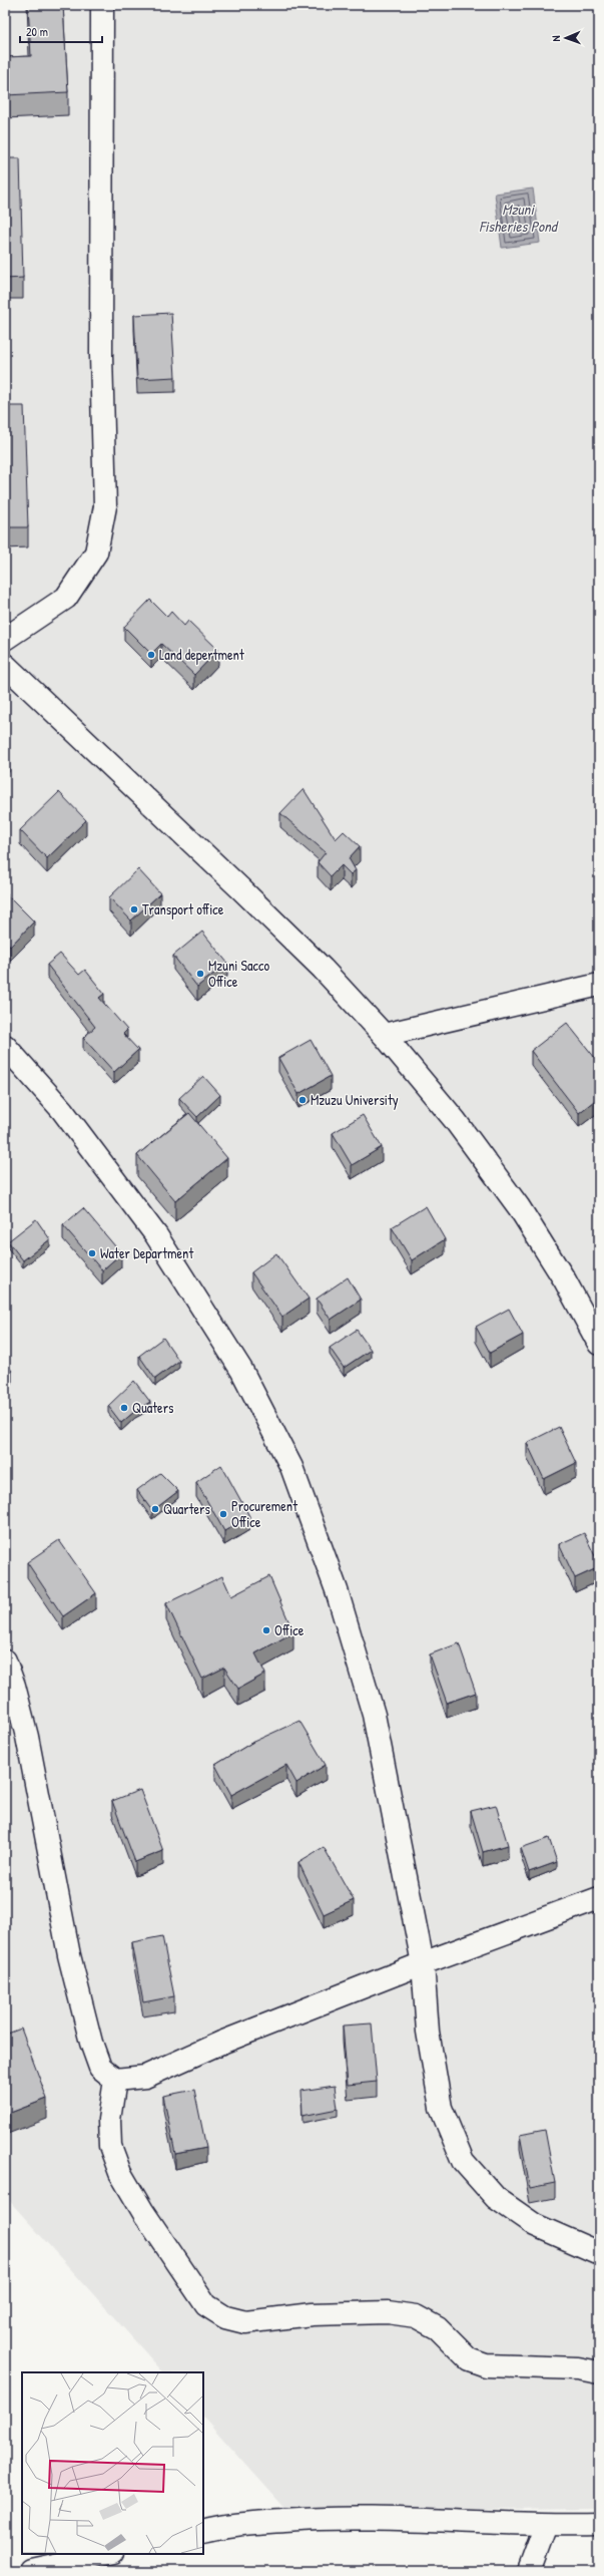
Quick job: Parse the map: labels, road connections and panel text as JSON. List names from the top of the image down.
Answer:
{
  "water": ["Mzuni Fisheries Pond"],
  "places": [
    "Land depertment",
    "Transport office",
    "Mzuni Sacco Office",
    "Mzuzu University",
    "Water Department",
    "Quaters",
    "Quarters",
    "Procurement Office",
    "Office"
  ],
  "scale_bar": "20 m",
  "north": "left"
}
